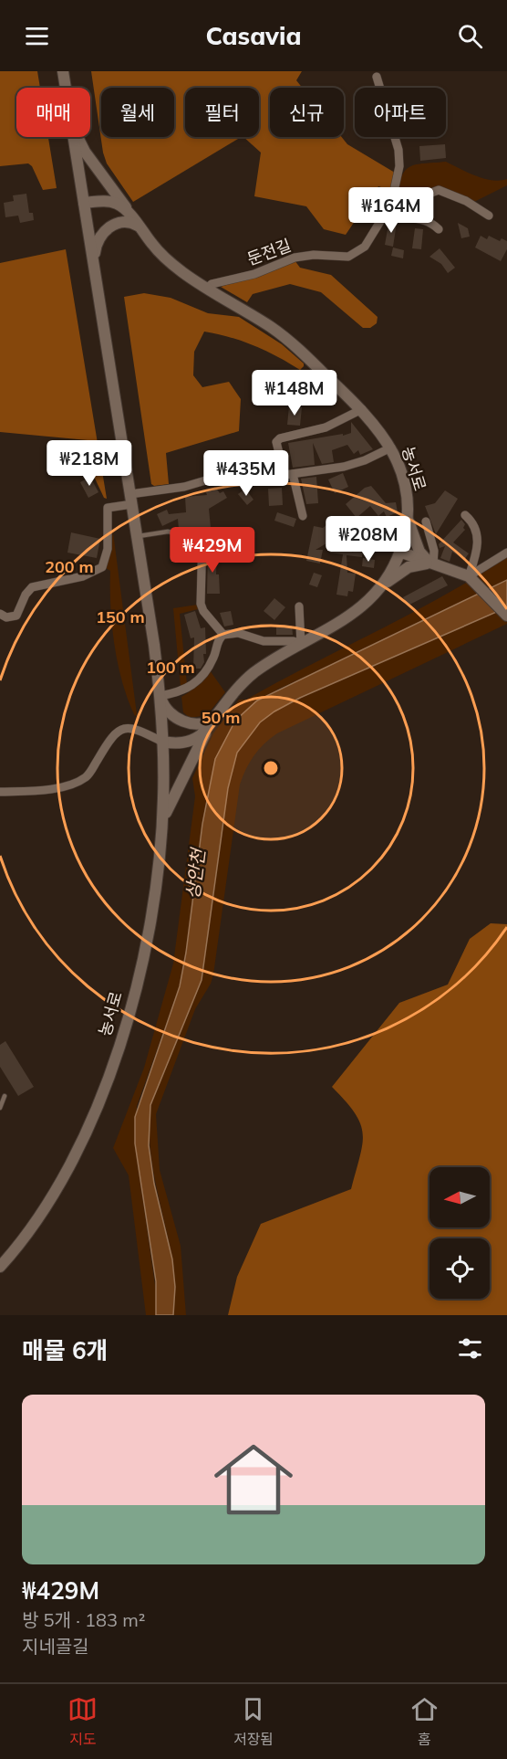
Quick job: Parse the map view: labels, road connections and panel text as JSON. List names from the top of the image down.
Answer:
{
  "streets": {
    "street": ["둔전길", "농서로"]
  },
  "crossings": [
    ["둔전길", "농서로"]
  ],
  "water": ["상안천"],
  "north": "left",
  "page": {
    "header": "Casavia",
    "chip": [
      "매매",
      "월세",
      "필터",
      "신규",
      "아파트"
    ],
    "price": [
      "₩164M",
      "₩148M",
      "₩218M",
      "₩435M",
      "₩208M",
      "₩429M"
    ],
    "heading": "매물 6개",
    "list": [
      {
        "name": "₩429M",
        "note": "방 5개 · 183 m² · 지네골길"
      }
    ],
    "tabs": ["지도", "저장됨", "홈"]
  },
  "rings": [
    "200 m",
    "150 m",
    "100 m",
    "50 m"
  ]
}
